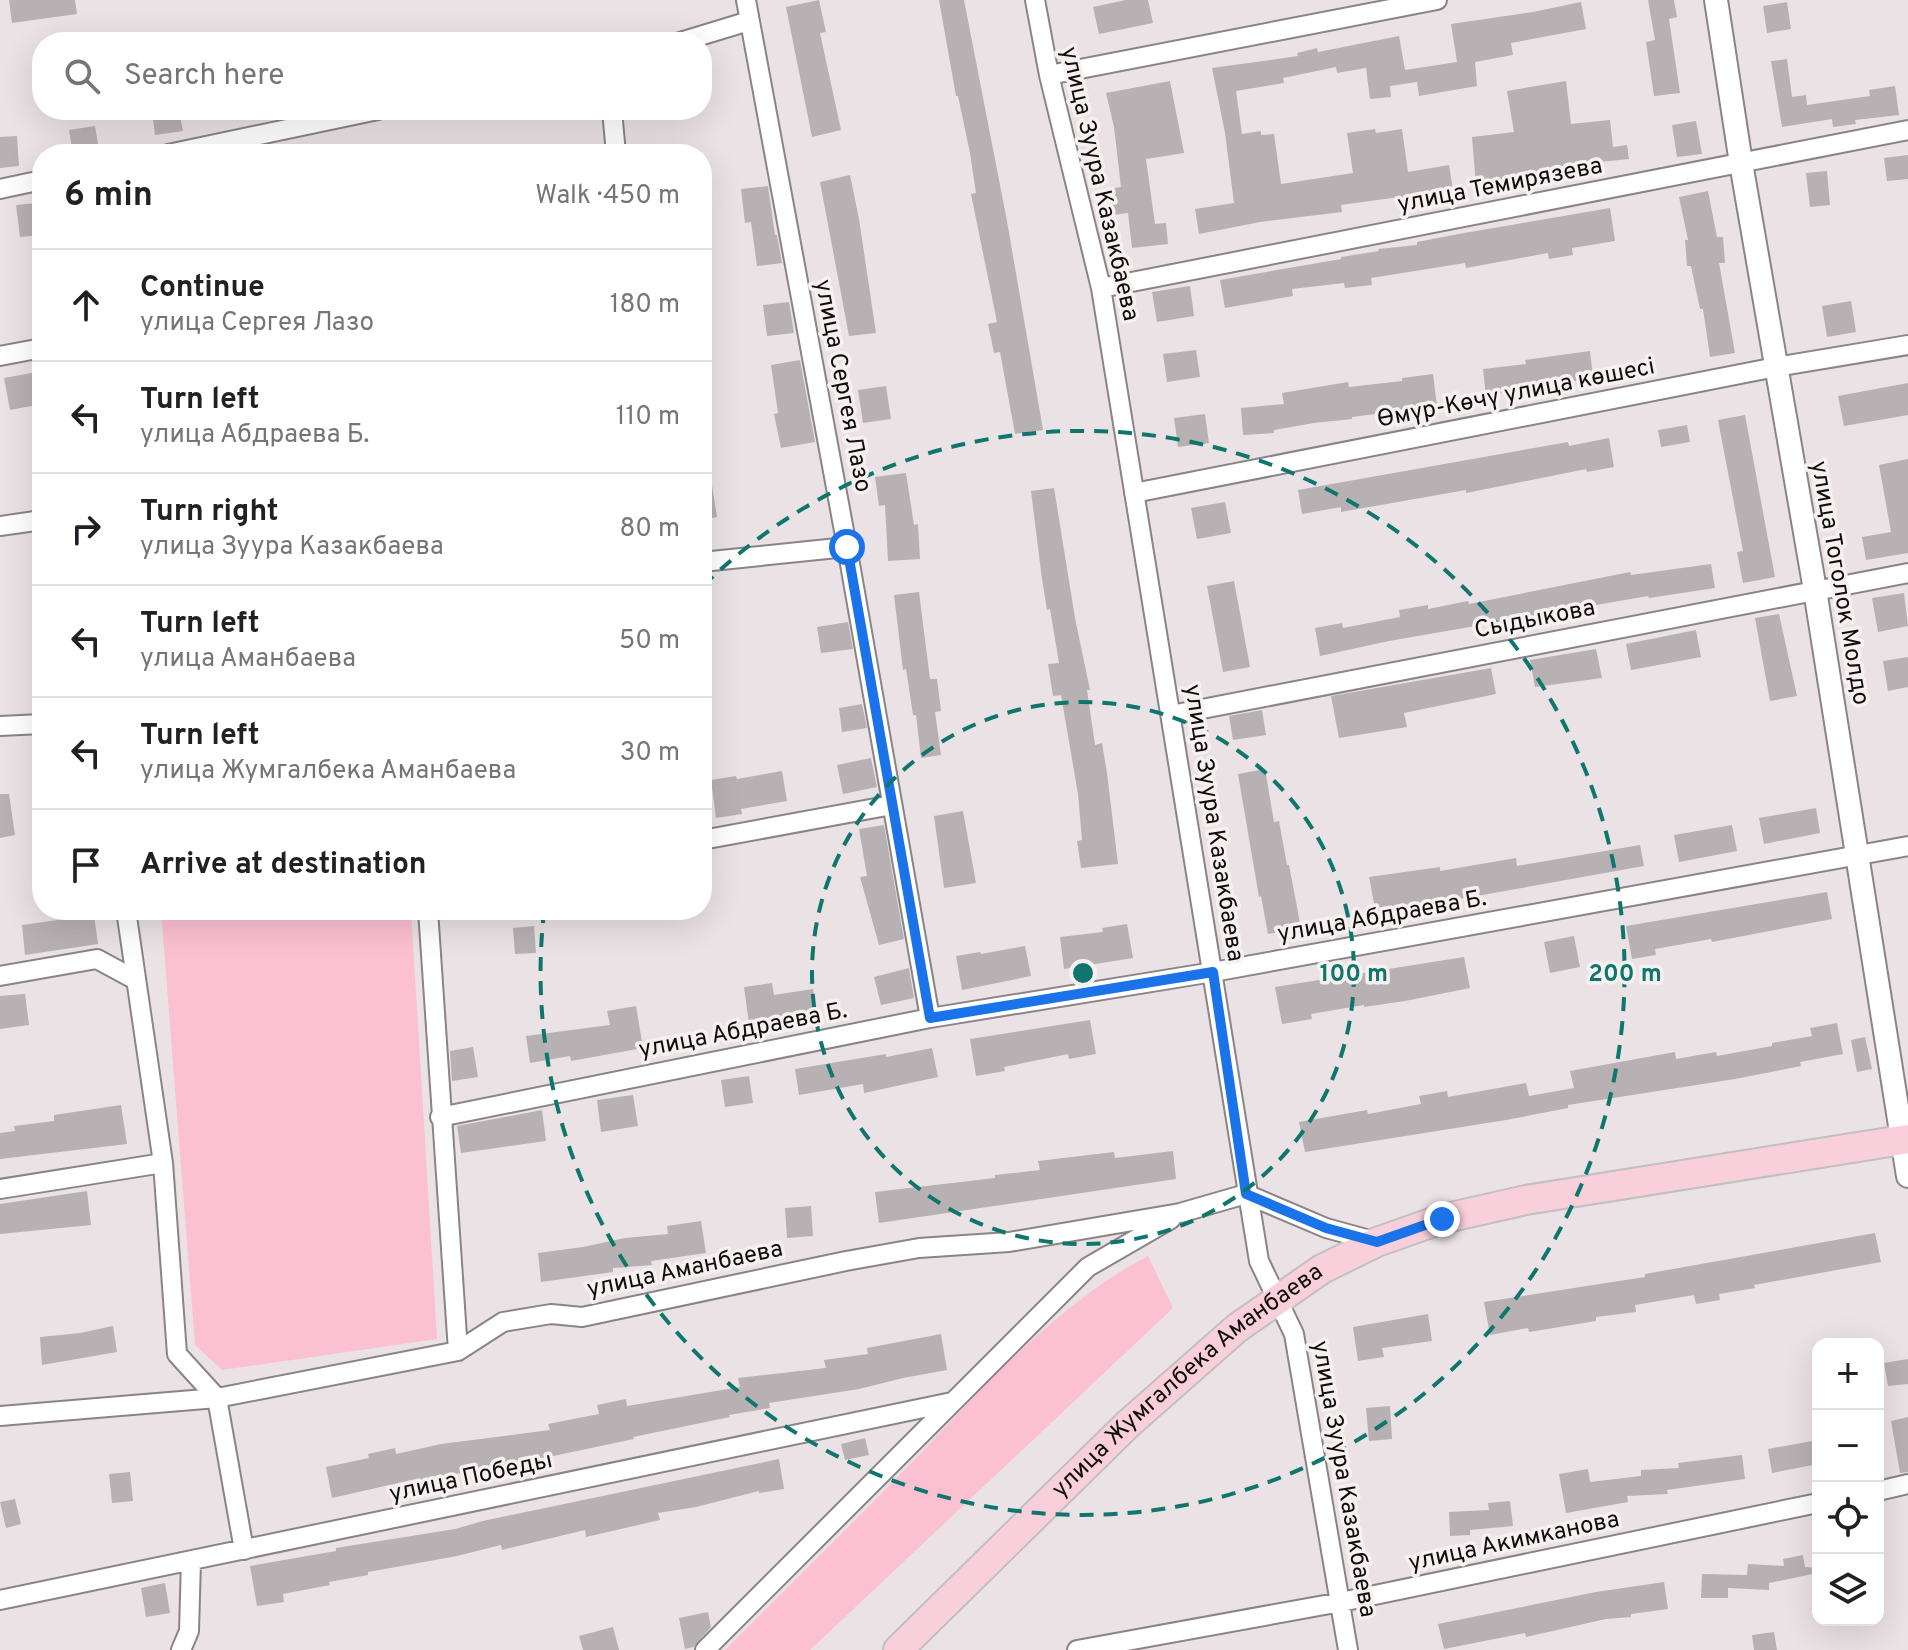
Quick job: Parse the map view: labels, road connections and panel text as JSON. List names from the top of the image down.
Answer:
{
  "streets": {
    "main road": ["улица Жумгалбека Аманбаева"],
    "street": [
      "улица Зуура Казакбаева",
      "улица Темирязева",
      "улица Сергея Лазо",
      "Өмүр-Көчү улица көшесі",
      "улица Тоголок Молдо",
      "Сыдыкова",
      "улица Абдраева Б.",
      "улица Аманбаева",
      "улица Победы",
      "улица Акимканова"
    ]
  },
  "crossings": [
    ["улица Зуура Казакбаева", "улица Темирязева"],
    ["улица Зуура Казакбаева", "Өмүр-Көчү улица көшесі"],
    ["улица Зуура Казакбаева", "Сыдыкова"],
    ["улица Зуура Казакбаева", "улица Абдраева Б."],
    ["улица Зуура Казакбаева", "улица Аманбаева"],
    ["улица Зуура Казакбаева", "улица Жумгалбека Аманбаева"],
    ["улица Зуура Казакбаева", "улица Акимканова"],
    ["улица Темирязева", "улица Тоголок Молдо"],
    ["улица Сергея Лазо", "улица Абдраева Б."],
    ["Өмүр-Көчү улица көшесі", "улица Тоголок Молдо"],
    ["улица Тоголок Молдо", "Сыдыкова"],
    ["улица Тоголок Молдо", "улица Абдраева Б."],
    ["улица Тоголок Молдо", "улица Жумгалбека Аманбаева"]
  ],
  "page": {
    "search": "Search here",
    "heading": ["6 min", "Walk · 450 m"],
    "list": [
      ["Continue", "улица Сергея Лазо", "180 m"],
      ["Turn left", "улица Абдраева Б.", "110 m"],
      ["Turn right", "улица Зуура Казакбаева", "80 m"],
      ["Turn left", "улица Аманбаева", "50 m"],
      ["Turn left", "улица Жумгалбека Аманбаева", "30 m"],
      "Arrive at destination"
    ],
    "map_buttons": ["+", "−"]
  },
  "rings": ["100 m", "200 m"]
}
